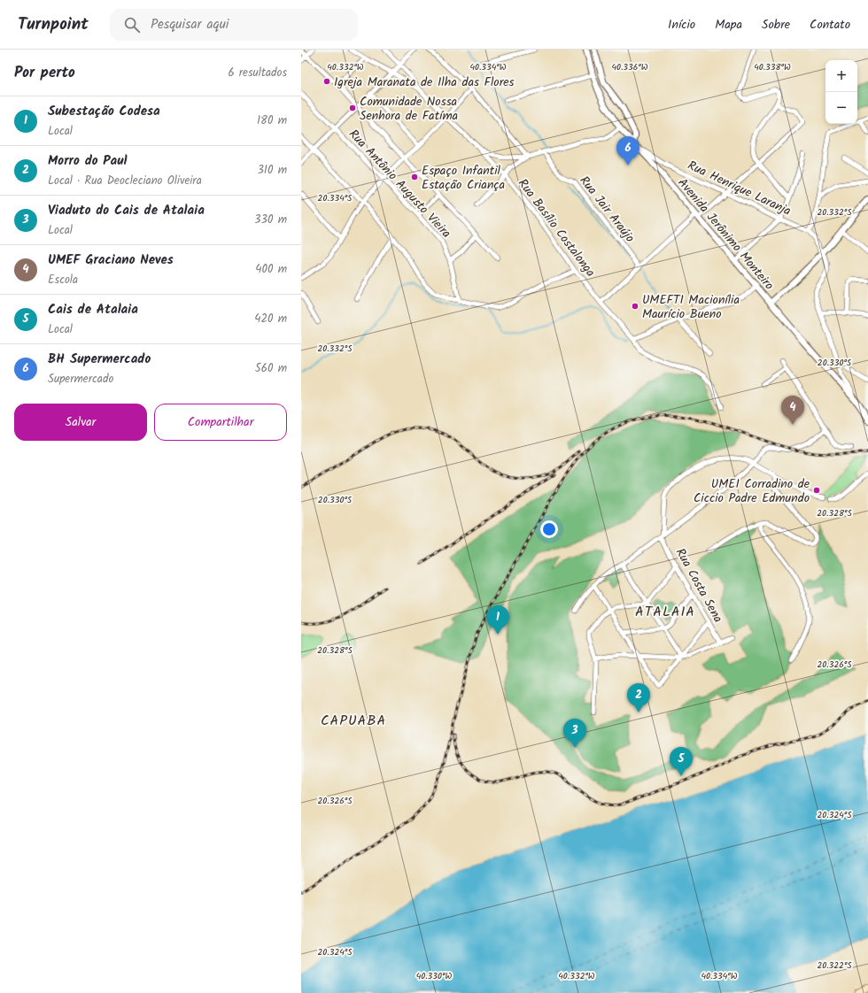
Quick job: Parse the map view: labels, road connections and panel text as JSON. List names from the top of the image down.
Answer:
{
  "streets": {
    "street": [
      "Rua Antônio Augusto Vieira",
      "Rua Henrique Laranja",
      "Rua Jair Araújo",
      "Rua Basílio Costalonga",
      "Avenida Jerônimo Monteiro",
      "Rua Costa Sena"
    ]
  },
  "crossings": [
    ["Rua Henrique Laranja", "Avenida Jerônimo Monteiro"]
  ],
  "districts": ["ATALAIA", "CAPUABA"],
  "places": [
    "Igreja Maranata de Ilha das Flores",
    "Comunidade Nossa Senhora de Fatíma",
    "Espaço Infantil Estação Criança",
    "UMEFTI Macionília Maurício Bueno",
    "UMEI Corradino de Ciccio Padre Edmundo"
  ],
  "page": {
    "header": "Turnpoint",
    "search": "Pesquisar aqui",
    "nav": [
      "Início",
      "Mapa",
      "Sobre",
      "Contato"
    ],
    "heading": ["Por perto", "6 resultados"],
    "map_buttons": ["+", "−"],
    "list": [
      {
        "mark": "1",
        "name": "Subestação Codesa",
        "note": "Local",
        "value": "180 m"
      },
      {
        "mark": "2",
        "name": "Morro do Paul",
        "note": "Local · Rua Deocleciano Oliveira",
        "value": "310 m"
      },
      {
        "mark": "3",
        "name": "Viaduto do Cais de Atalaia",
        "note": "Local",
        "value": "330 m"
      },
      {
        "mark": "4",
        "name": "UMEF Graciano Neves",
        "note": "Escola",
        "value": "400 m"
      },
      {
        "mark": "5",
        "name": "Cais de Atalaia",
        "note": "Local",
        "value": "420 m"
      },
      {
        "mark": "6",
        "name": "BH Supermercado",
        "note": "Supermercado",
        "value": "560 m"
      }
    ],
    "pins": [
      "6",
      "4",
      "1",
      "2",
      "3",
      "5"
    ],
    "buttons": ["Salvar", "Compartilhar"]
  },
  "coordinates": [
    "40.332°W",
    "40.334°W",
    "40.336°W",
    "40.338°W",
    "20.334°S",
    "20.332°S",
    "20.330°S",
    "20.328°S",
    "20.326°S",
    "20.324°S",
    "20.322°S",
    "40.330°W"
  ]
}
